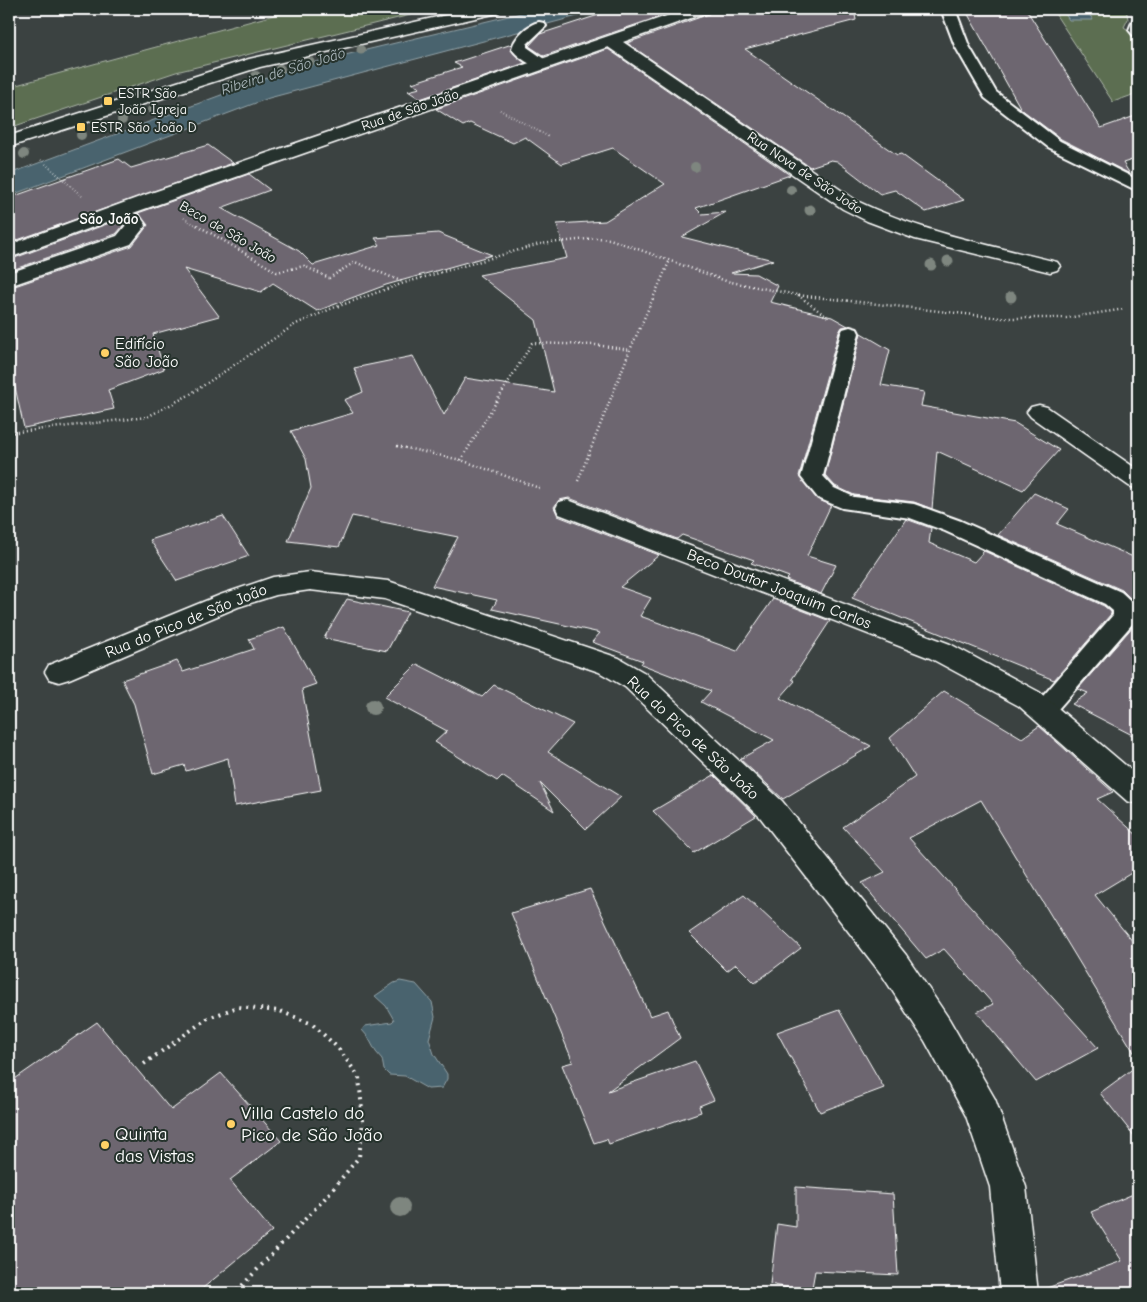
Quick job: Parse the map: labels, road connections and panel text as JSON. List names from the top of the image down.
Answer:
{
  "streets": {
    "street": [
      "Rua de São João",
      "Rua Nova de São João",
      "Beco Doutor Joaquim Carlos",
      "Rua do Pico de São João"
    ],
    "path": ["Beco de São João"]
  },
  "crossings": [
    ["Rua de São João", "Rua Nova de São João"],
    ["Rua de São João", "Beco de São João"]
  ],
  "districts": ["São João"],
  "water": ["Ribeira de São João"],
  "places": {
    "transit": ["ESTR São João Igreja", "ESTR São João D"],
    "other": ["Edifício São João", "Villa Castelo do Pico de São João", "Quinta das Vistas"]
  }
}
